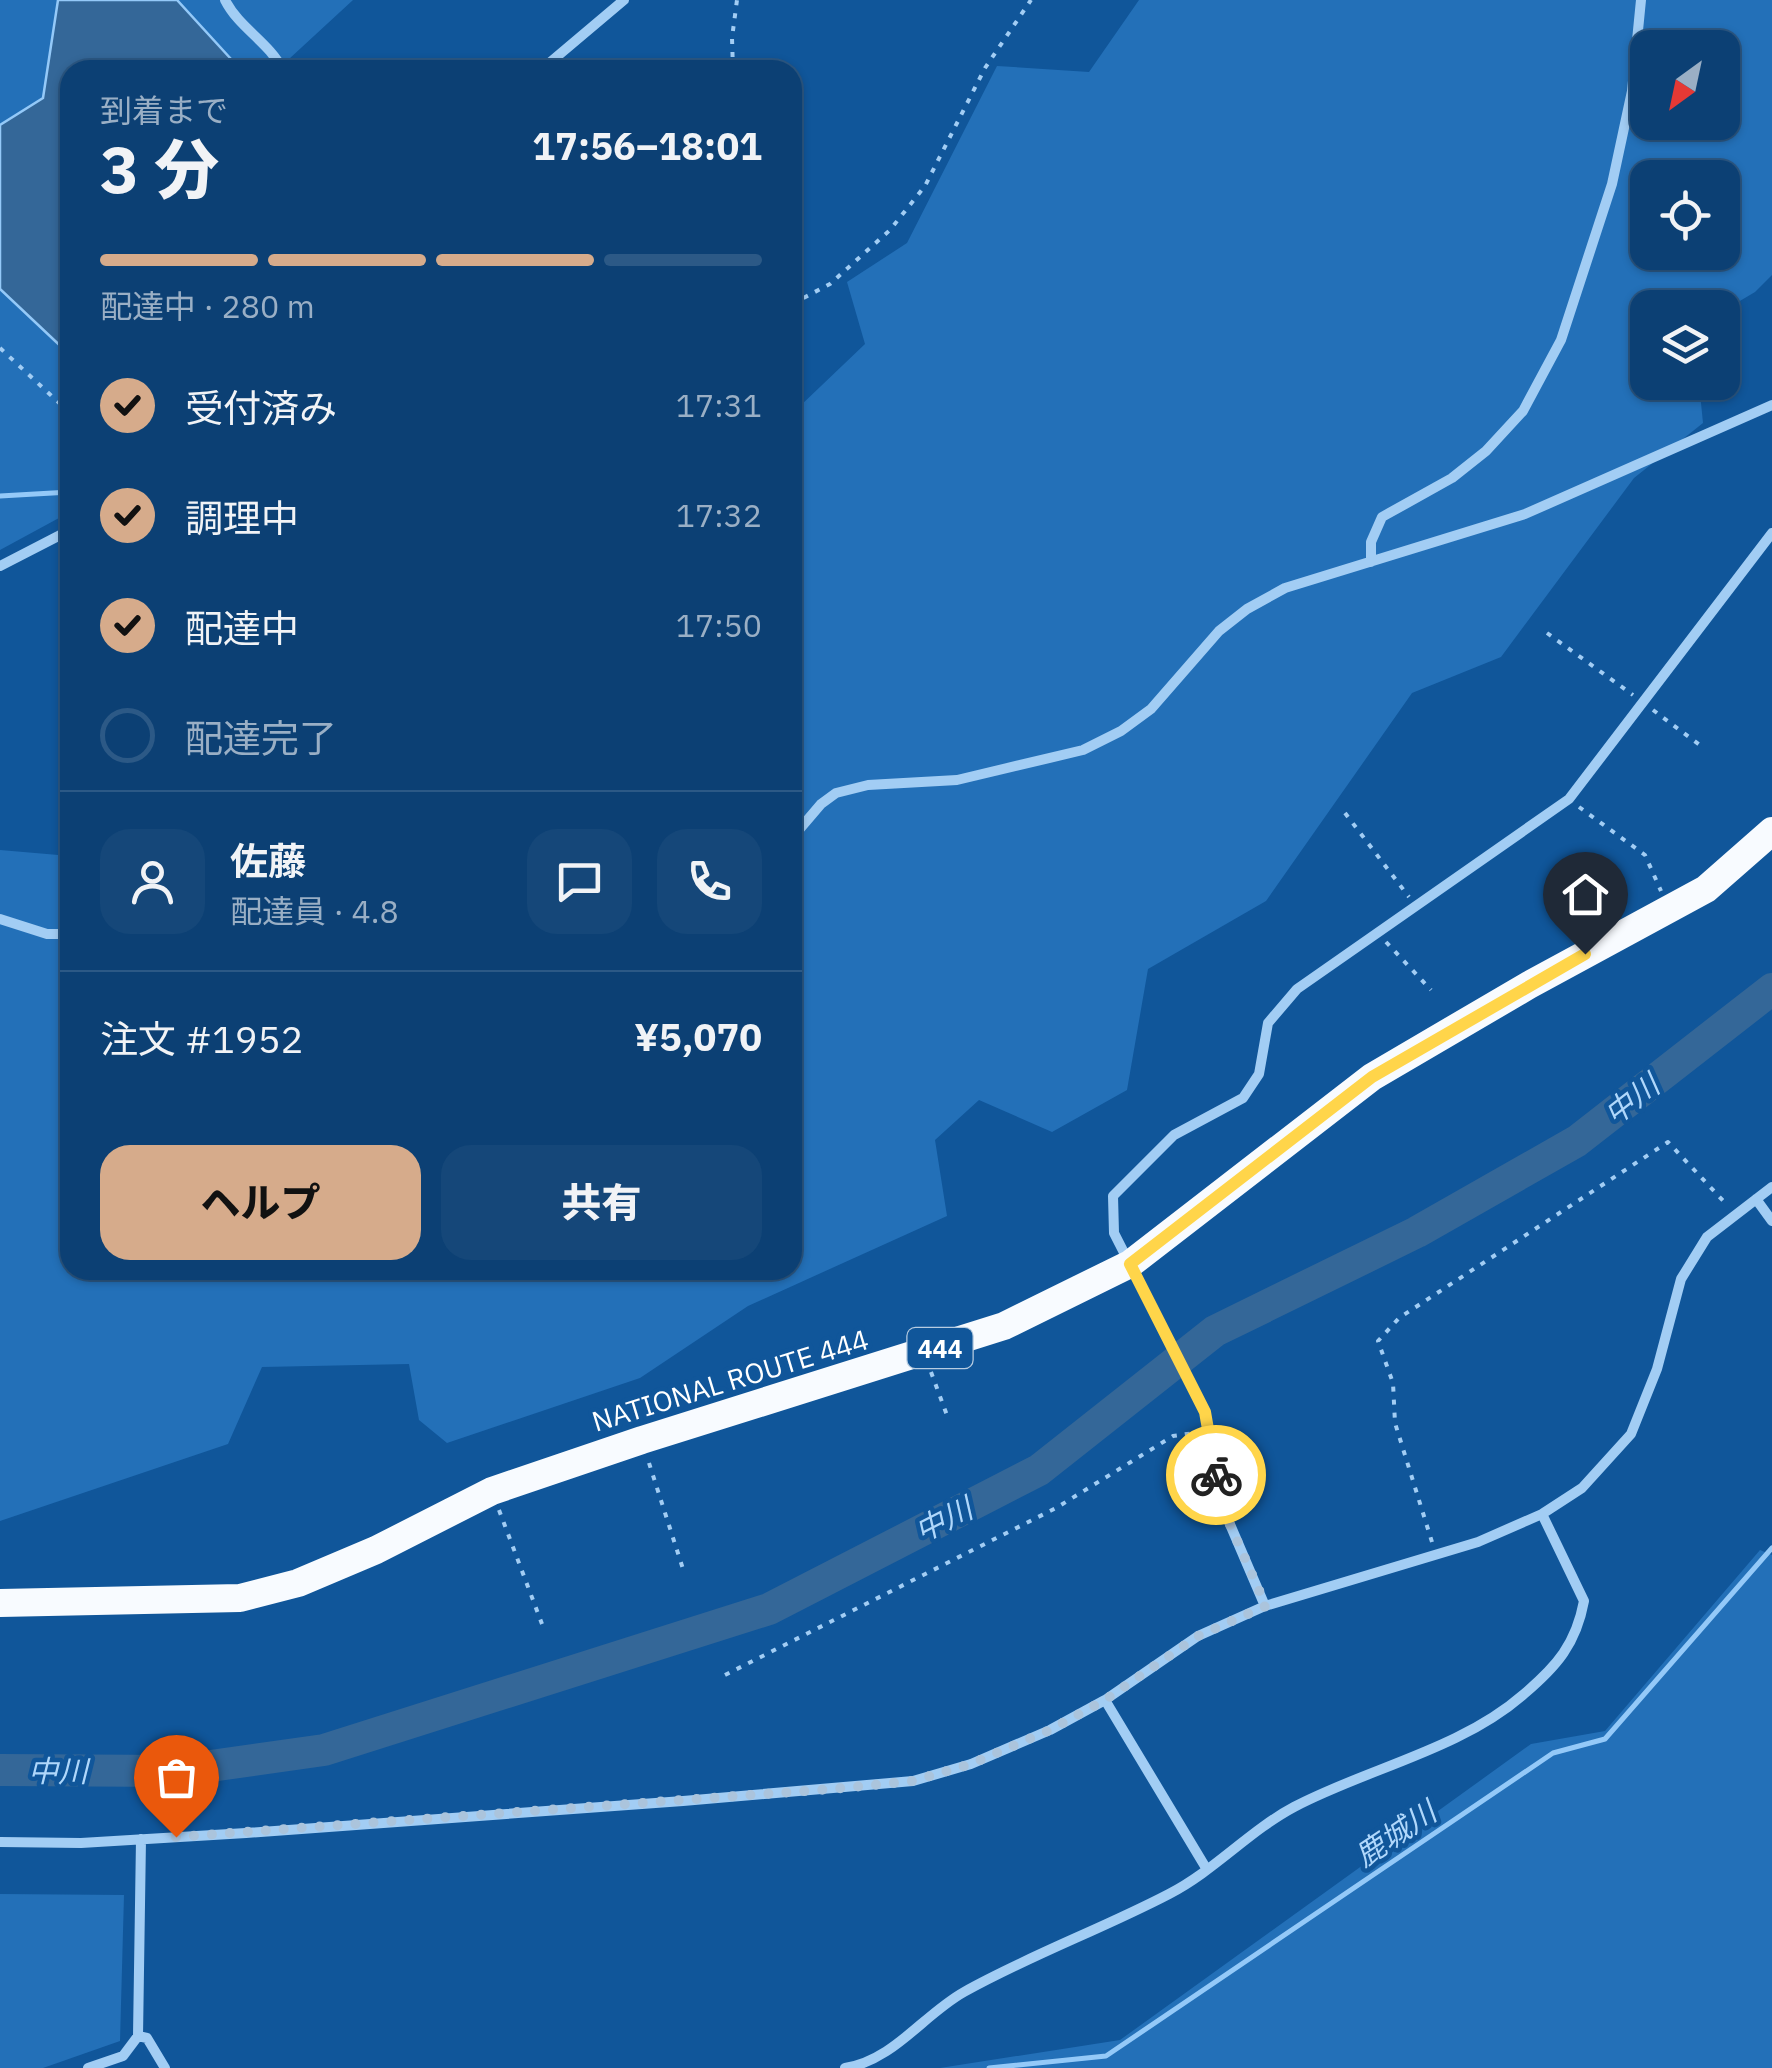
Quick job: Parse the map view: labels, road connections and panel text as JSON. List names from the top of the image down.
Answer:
{
  "streets": {
    "highway": ["444", "NATIONAL ROUTE 444"]
  },
  "water": ["中川", "鹿城川"],
  "north": "bottom left",
  "page": {
    "heading": ["3 分", "到着まで", "17:56–18:01"],
    "panel": [
      "佐藤",
      "配達員 · 4.8",
      "注文 #1952",
      "¥5,070"
    ],
    "bar": "配達中 · 280 m",
    "list": [
      ["受付済み", "17:31"],
      ["調理中", "17:32"],
      ["配達中", "17:50"],
      "配達完了"
    ],
    "buttons": ["ヘルプ", "共有"]
  }
}
